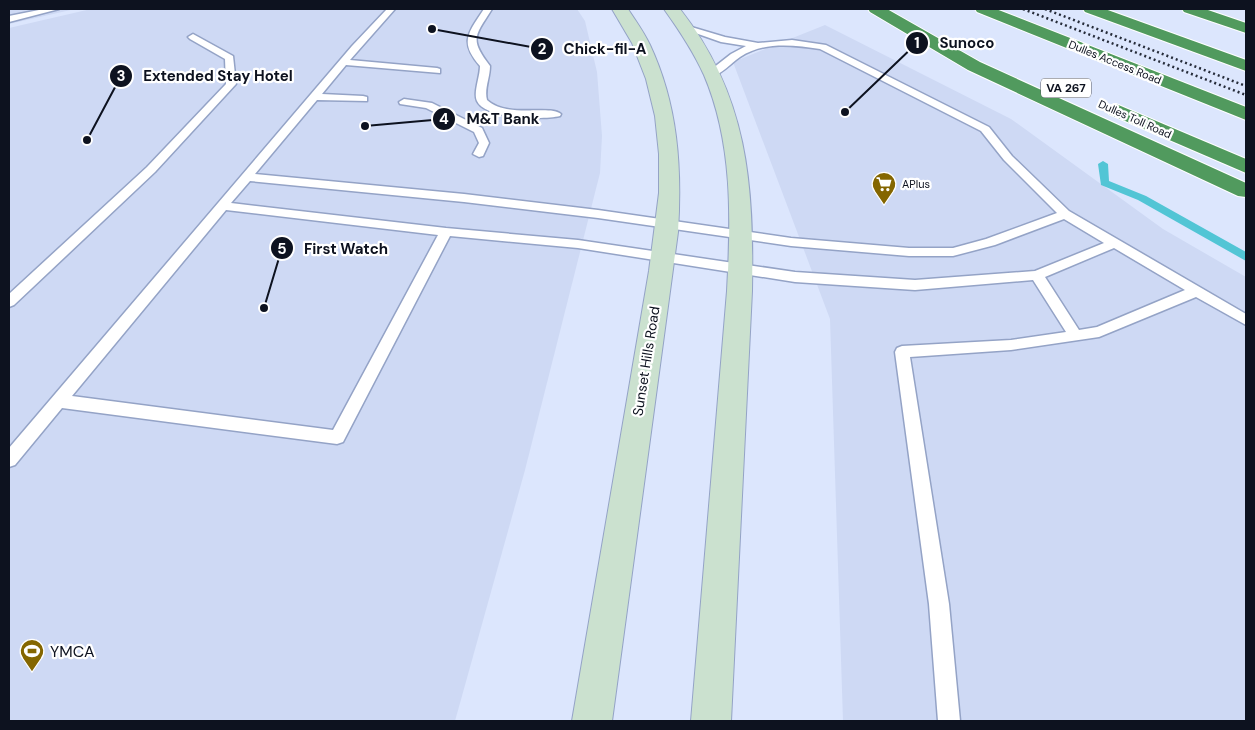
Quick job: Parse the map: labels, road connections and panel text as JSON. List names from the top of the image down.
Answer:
{
  "streets": {
    "highway": ["Dulles Access Road", "VA 267", "Dulles Toll Road"],
    "main road": ["Sunset Hills Road"]
  },
  "places": {
    "other": [
      "Chick-fil-A",
      "Sunoco",
      "M&T Bank",
      "Extended Stay Hotel",
      "First Watch"
    ],
    "supermarket": ["APlus"],
    "sports": ["YMCA"]
  }
}
